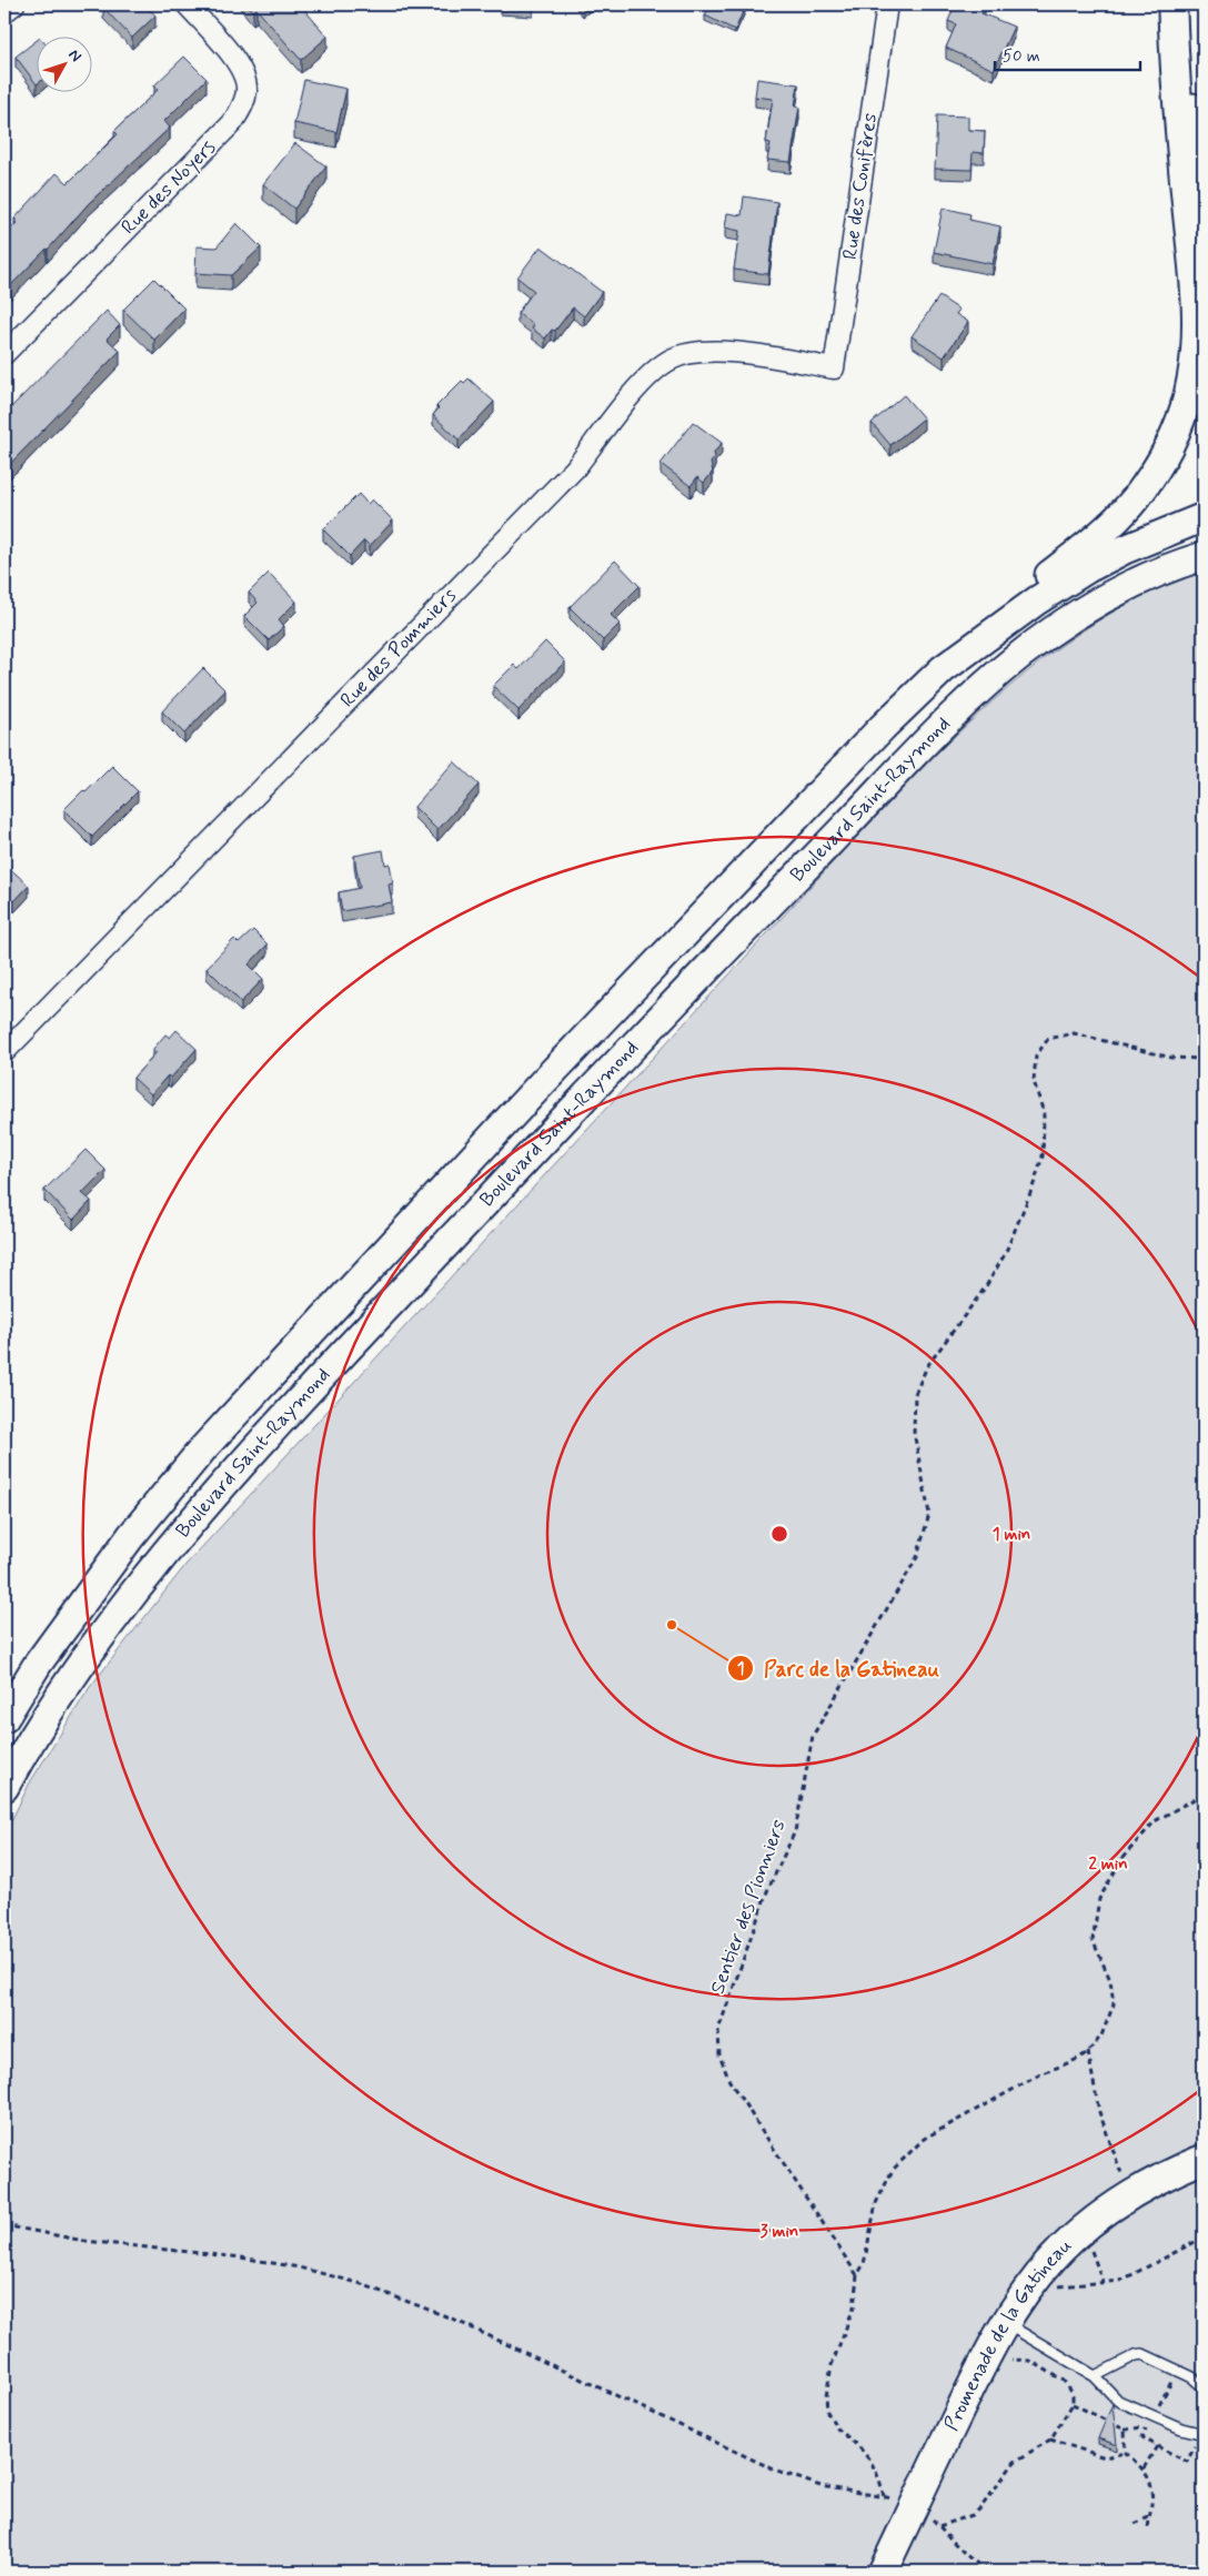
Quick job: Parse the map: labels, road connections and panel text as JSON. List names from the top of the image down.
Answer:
{
  "streets": {
    "main road": ["Boulevard Saint-Raymond", "Promenade de la Gatineau"],
    "street": ["Rue des Conifères", "Rue des Noyers", "Rue des Pommiers"],
    "path": ["Sentier des Pionniers"]
  },
  "crossings": [
    ["Rue des Conifères", "Rue des Pommiers"]
  ],
  "places": ["Parc de la Gatineau"],
  "scale_bar": "50 m",
  "north": "top right",
  "rings": ["1 min", "2 min", "3 min"]
}
